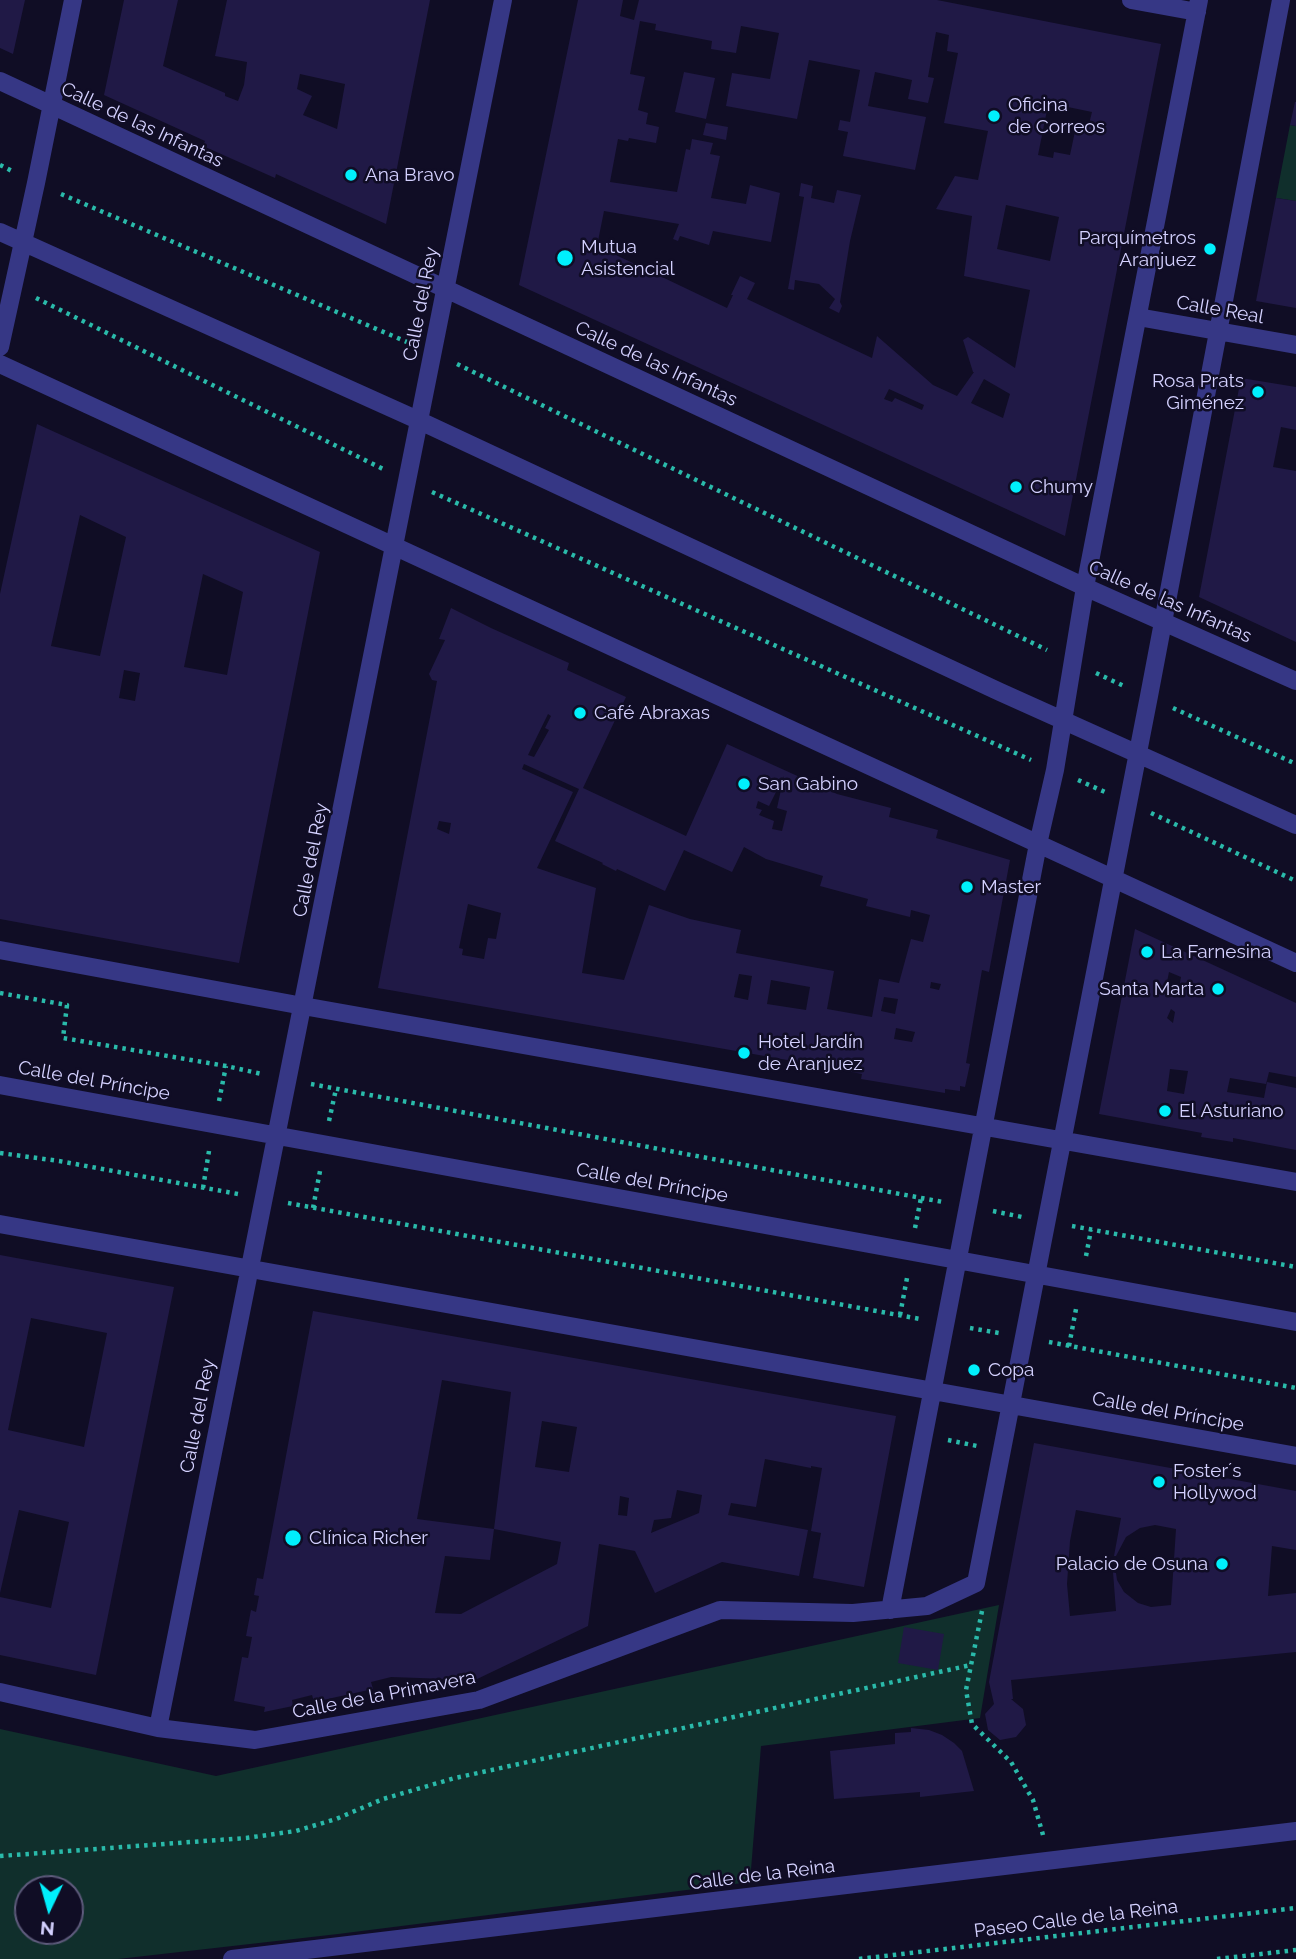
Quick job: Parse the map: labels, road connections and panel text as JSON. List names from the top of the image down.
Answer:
{
  "streets": {
    "street": [
      "Calle de las Infantas",
      "Calle del Rey",
      "Calle Real",
      "Calle del Príncipe",
      "Calle de la Primavera",
      "Calle de la Reina"
    ],
    "path": ["Paseo Calle de la Reina"]
  },
  "crossings": [
    ["Calle de las Infantas", "Calle del Rey"],
    ["Calle del Rey", "Calle del Príncipe"],
    ["Calle del Rey", "Calle de la Primavera"]
  ],
  "places": [
    "Oficina de Correos",
    "Ana Bravo",
    "Parquímetros Aranjuez",
    "Mutua Asistencial",
    "Rosa Prats Giménez",
    "Chumy",
    "Café Abraxas",
    "San Gabino",
    "Master",
    "La Farnesina",
    "Santa Marta",
    "Hotel Jardín de Aranjuez",
    "El Asturiano",
    "Copa",
    "Foster´s Hollywod",
    "Clínica Richer",
    "Palacio de Osuna"
  ],
  "north": "bottom"
}
